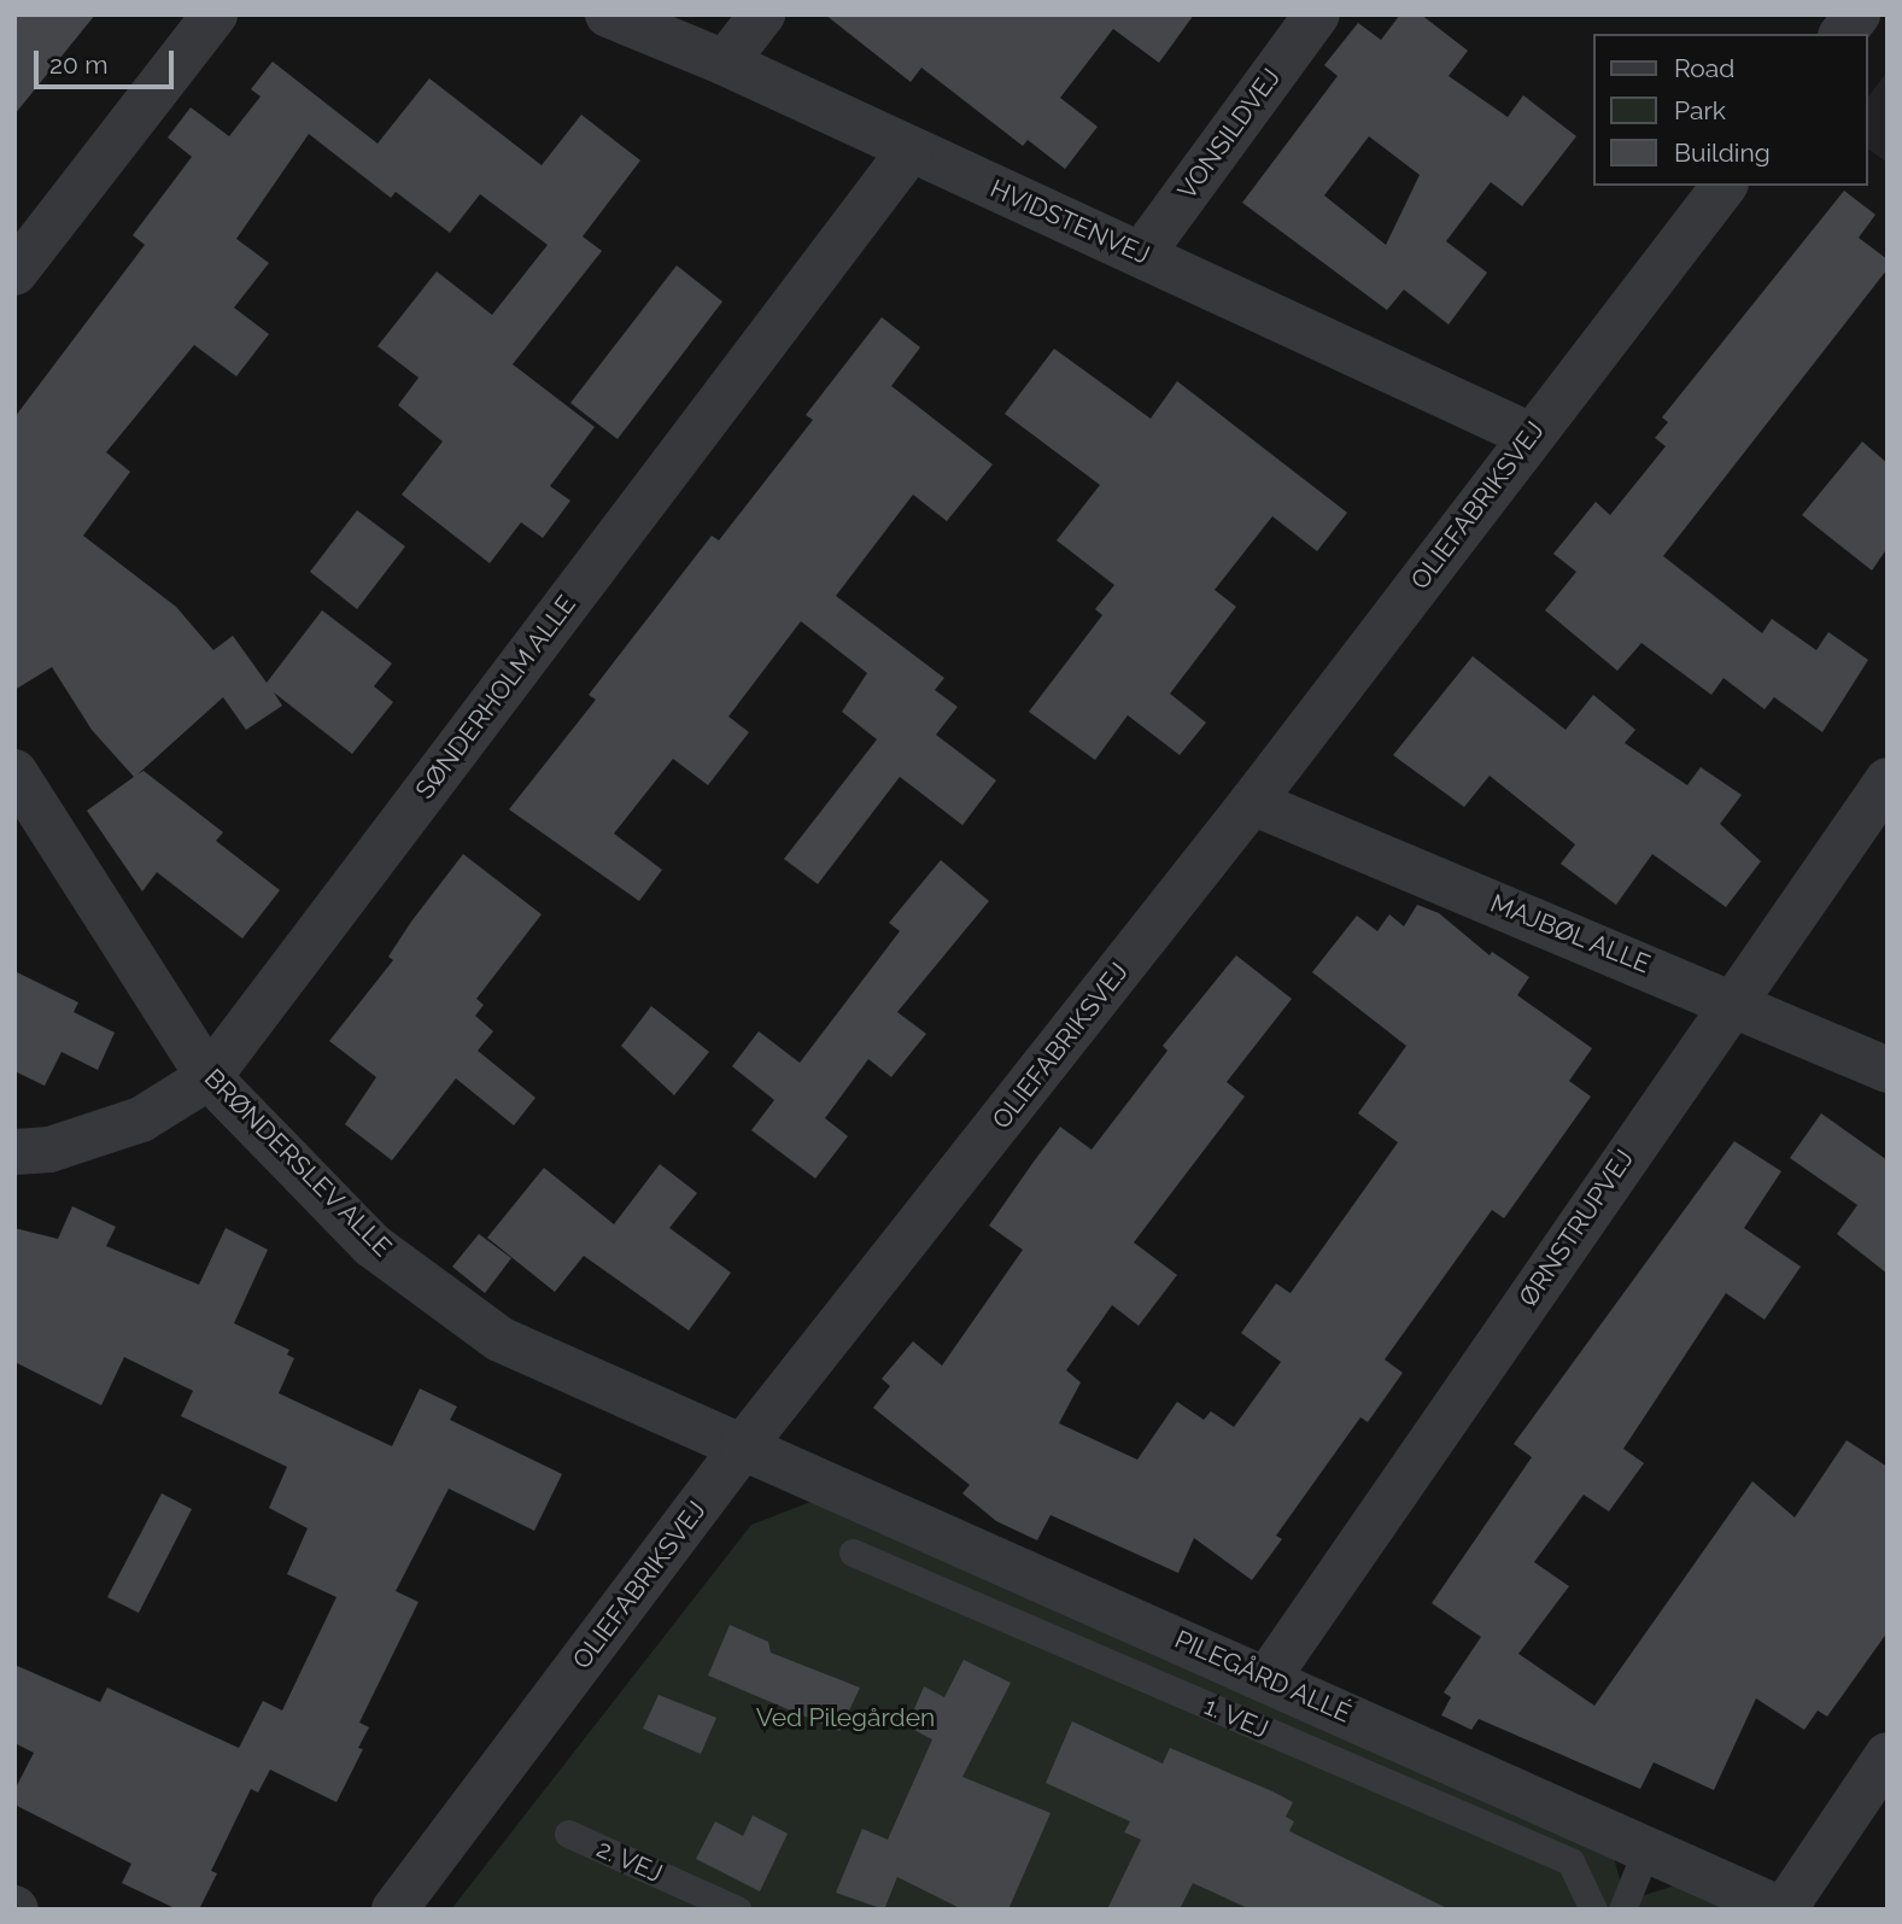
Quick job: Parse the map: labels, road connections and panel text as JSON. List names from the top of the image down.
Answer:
{
  "streets": {
    "street": [
      "VONSILDVEJ",
      "HVIDSTENVEJ",
      "OLIEFABRIKSVEJ",
      "SØNDERHOLM ALLE",
      "MAJBØL ALLE",
      "BRØNDERSLEV ALLE",
      "ØRNSTRUPVEJ",
      "PILEGÅRD ALLÉ"
    ],
    "lane": ["1. VEJ", "2. VEJ"]
  },
  "crossings": [
    ["VONSILDVEJ", "HVIDSTENVEJ"],
    ["HVIDSTENVEJ", "OLIEFABRIKSVEJ"],
    ["HVIDSTENVEJ", "SØNDERHOLM ALLE"],
    ["OLIEFABRIKSVEJ", "MAJBØL ALLE"],
    ["OLIEFABRIKSVEJ", "BRØNDERSLEV ALLE"],
    ["OLIEFABRIKSVEJ", "PILEGÅRD ALLÉ"],
    ["SØNDERHOLM ALLE", "BRØNDERSLEV ALLE"],
    ["MAJBØL ALLE", "ØRNSTRUPVEJ"],
    ["BRØNDERSLEV ALLE", "PILEGÅRD ALLÉ"],
    ["ØRNSTRUPVEJ", "PILEGÅRD ALLÉ"]
  ],
  "parks": ["Ved Pilegården"],
  "legend": ["Road", "Park", "Building"],
  "scale_bar": "20 m"
}
